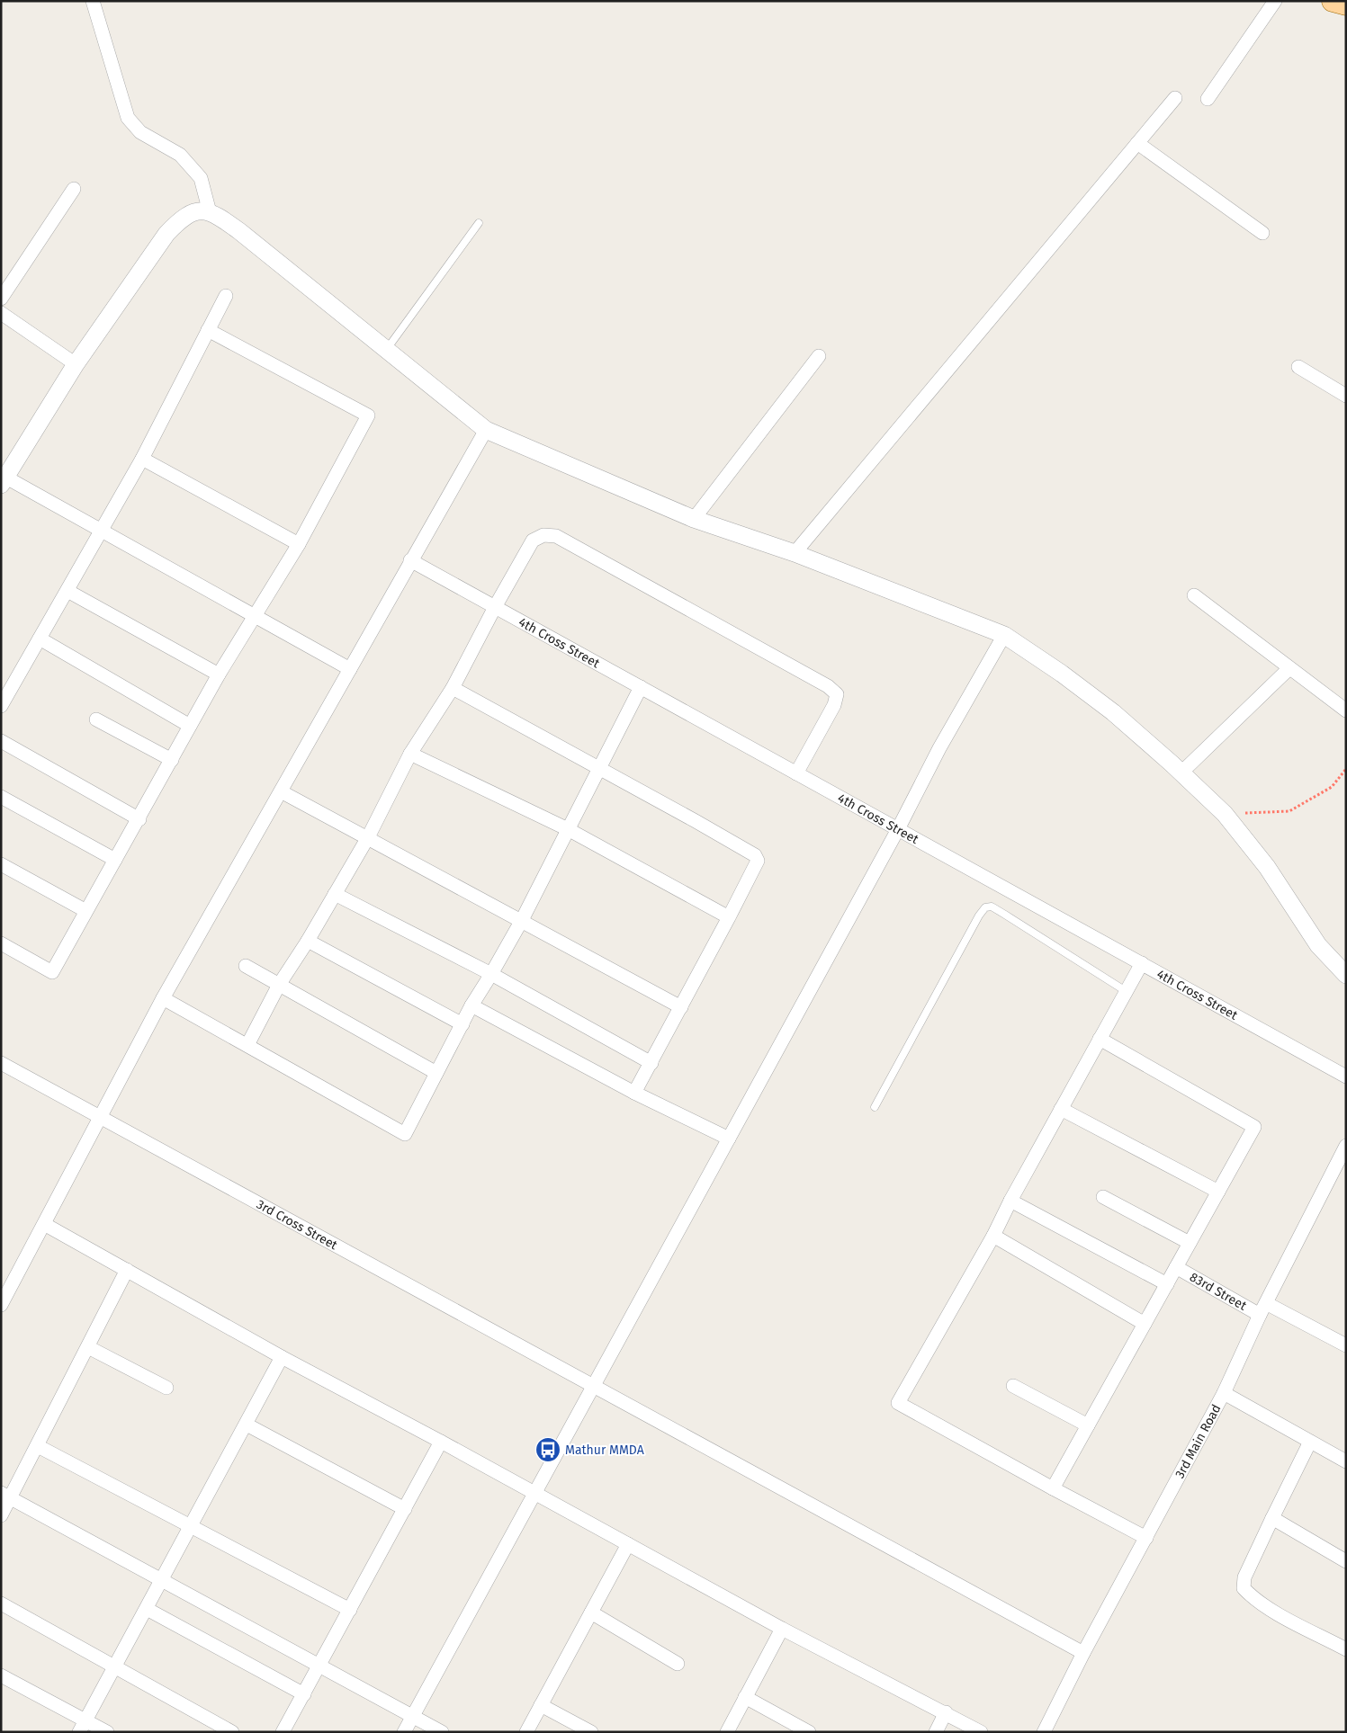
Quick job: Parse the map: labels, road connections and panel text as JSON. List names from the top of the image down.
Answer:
{
  "streets": {
    "street": [
      "4th Cross Street",
      "3rd Cross Street",
      "83rd Street",
      "3rd Main Road"
    ]
  },
  "crossings": [
    ["3rd Cross Street", "3rd Main Road"],
    ["83rd Street", "3rd Main Road"]
  ],
  "places": {
    "bus stop": ["Mathur MMDA"]
  }
}
